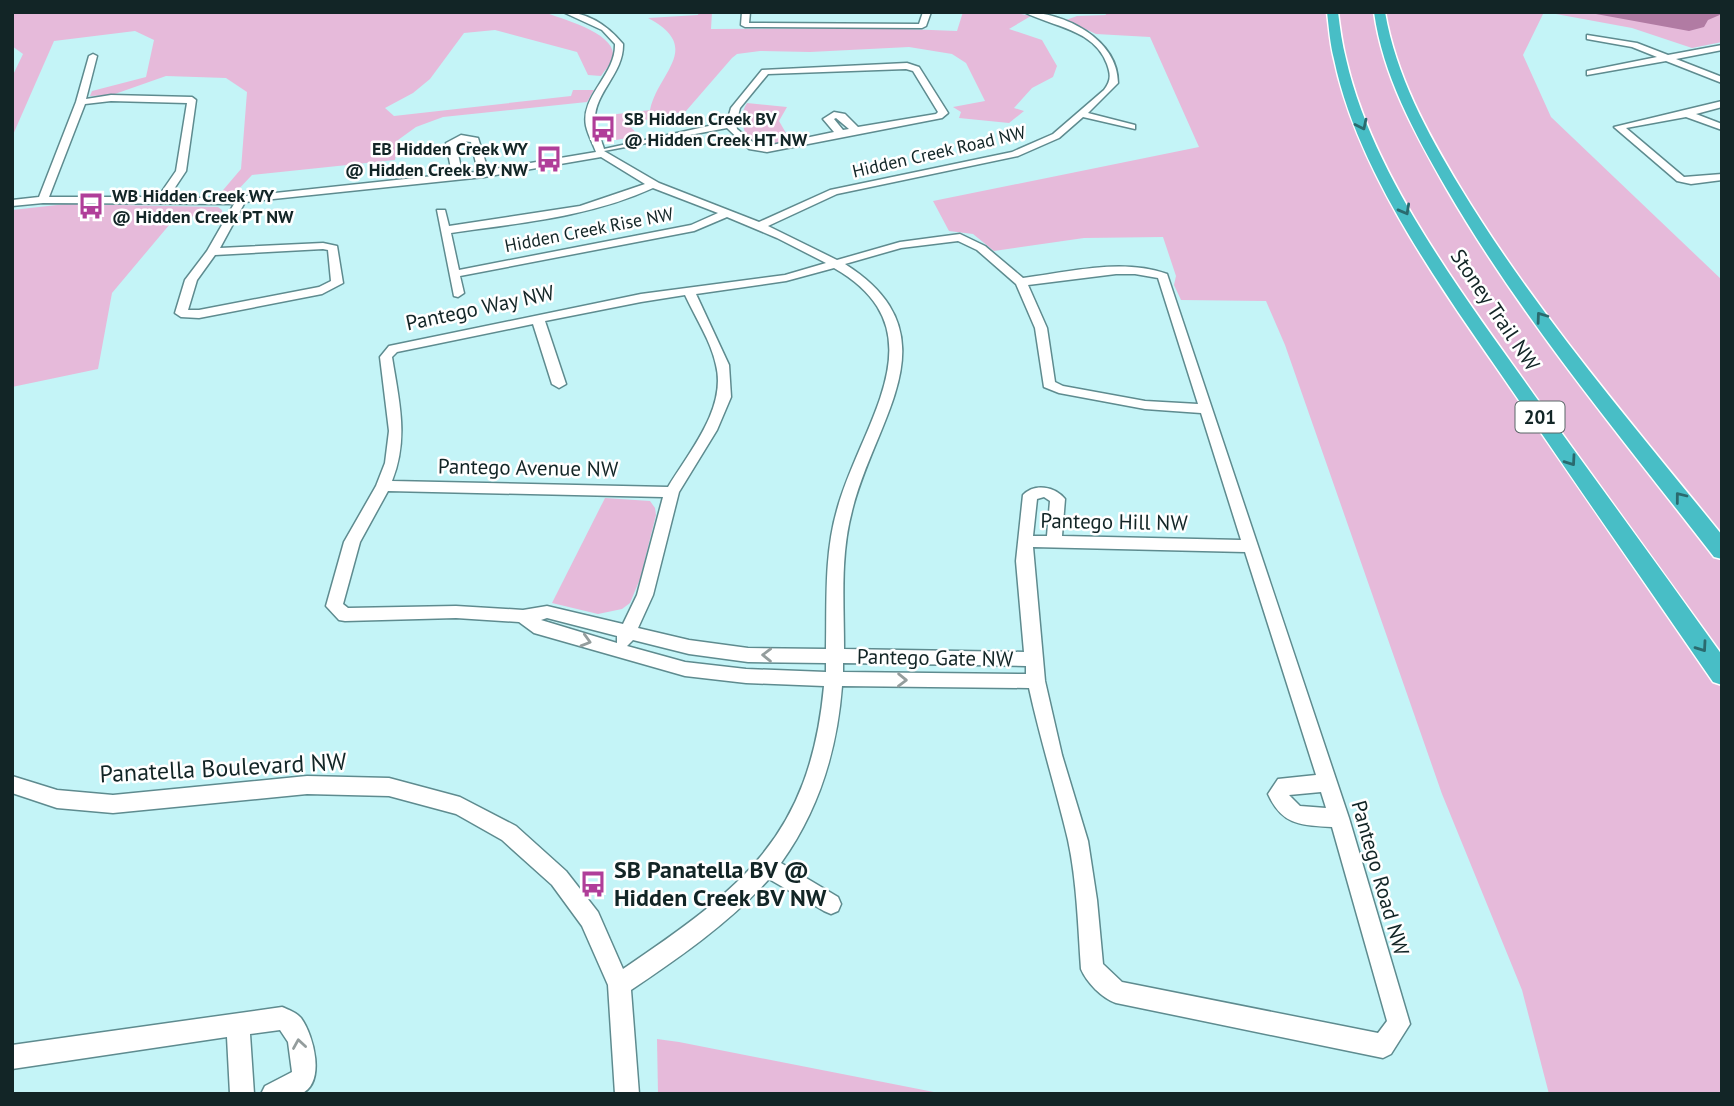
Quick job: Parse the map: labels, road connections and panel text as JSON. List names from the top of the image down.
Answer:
{
  "streets": {
    "highway": ["Stoney Trail NW", "201"],
    "street": [
      "Hidden Creek Road NW",
      "Hidden Creek Rise NW",
      "Pantego Way NW",
      "Pantego Avenue NW",
      "Pantego Hill NW",
      "Pantego Gate NW",
      "Panatella Boulevard NW",
      "Pantego Road NW"
    ]
  },
  "crossings": [
    ["Pantego Way NW", "Pantego Avenue NW"],
    ["Pantego Way NW", "Pantego Gate NW"],
    ["Pantego Way NW", "Pantego Road NW"],
    ["Pantego Hill NW", "Pantego Gate NW"],
    ["Pantego Hill NW", "Pantego Road NW"],
    ["Pantego Gate NW", "Pantego Road NW"]
  ],
  "places": {
    "bus stop": [
      "SB Hidden Creek BV @ Hidden Creek HT NW",
      "EB Hidden Creek WY @ Hidden Creek BV NW",
      "WB Hidden Creek WY @ Hidden Creek PT NW",
      "SB Panatella BV @ Hidden Creek BV NW"
    ]
  }
}
